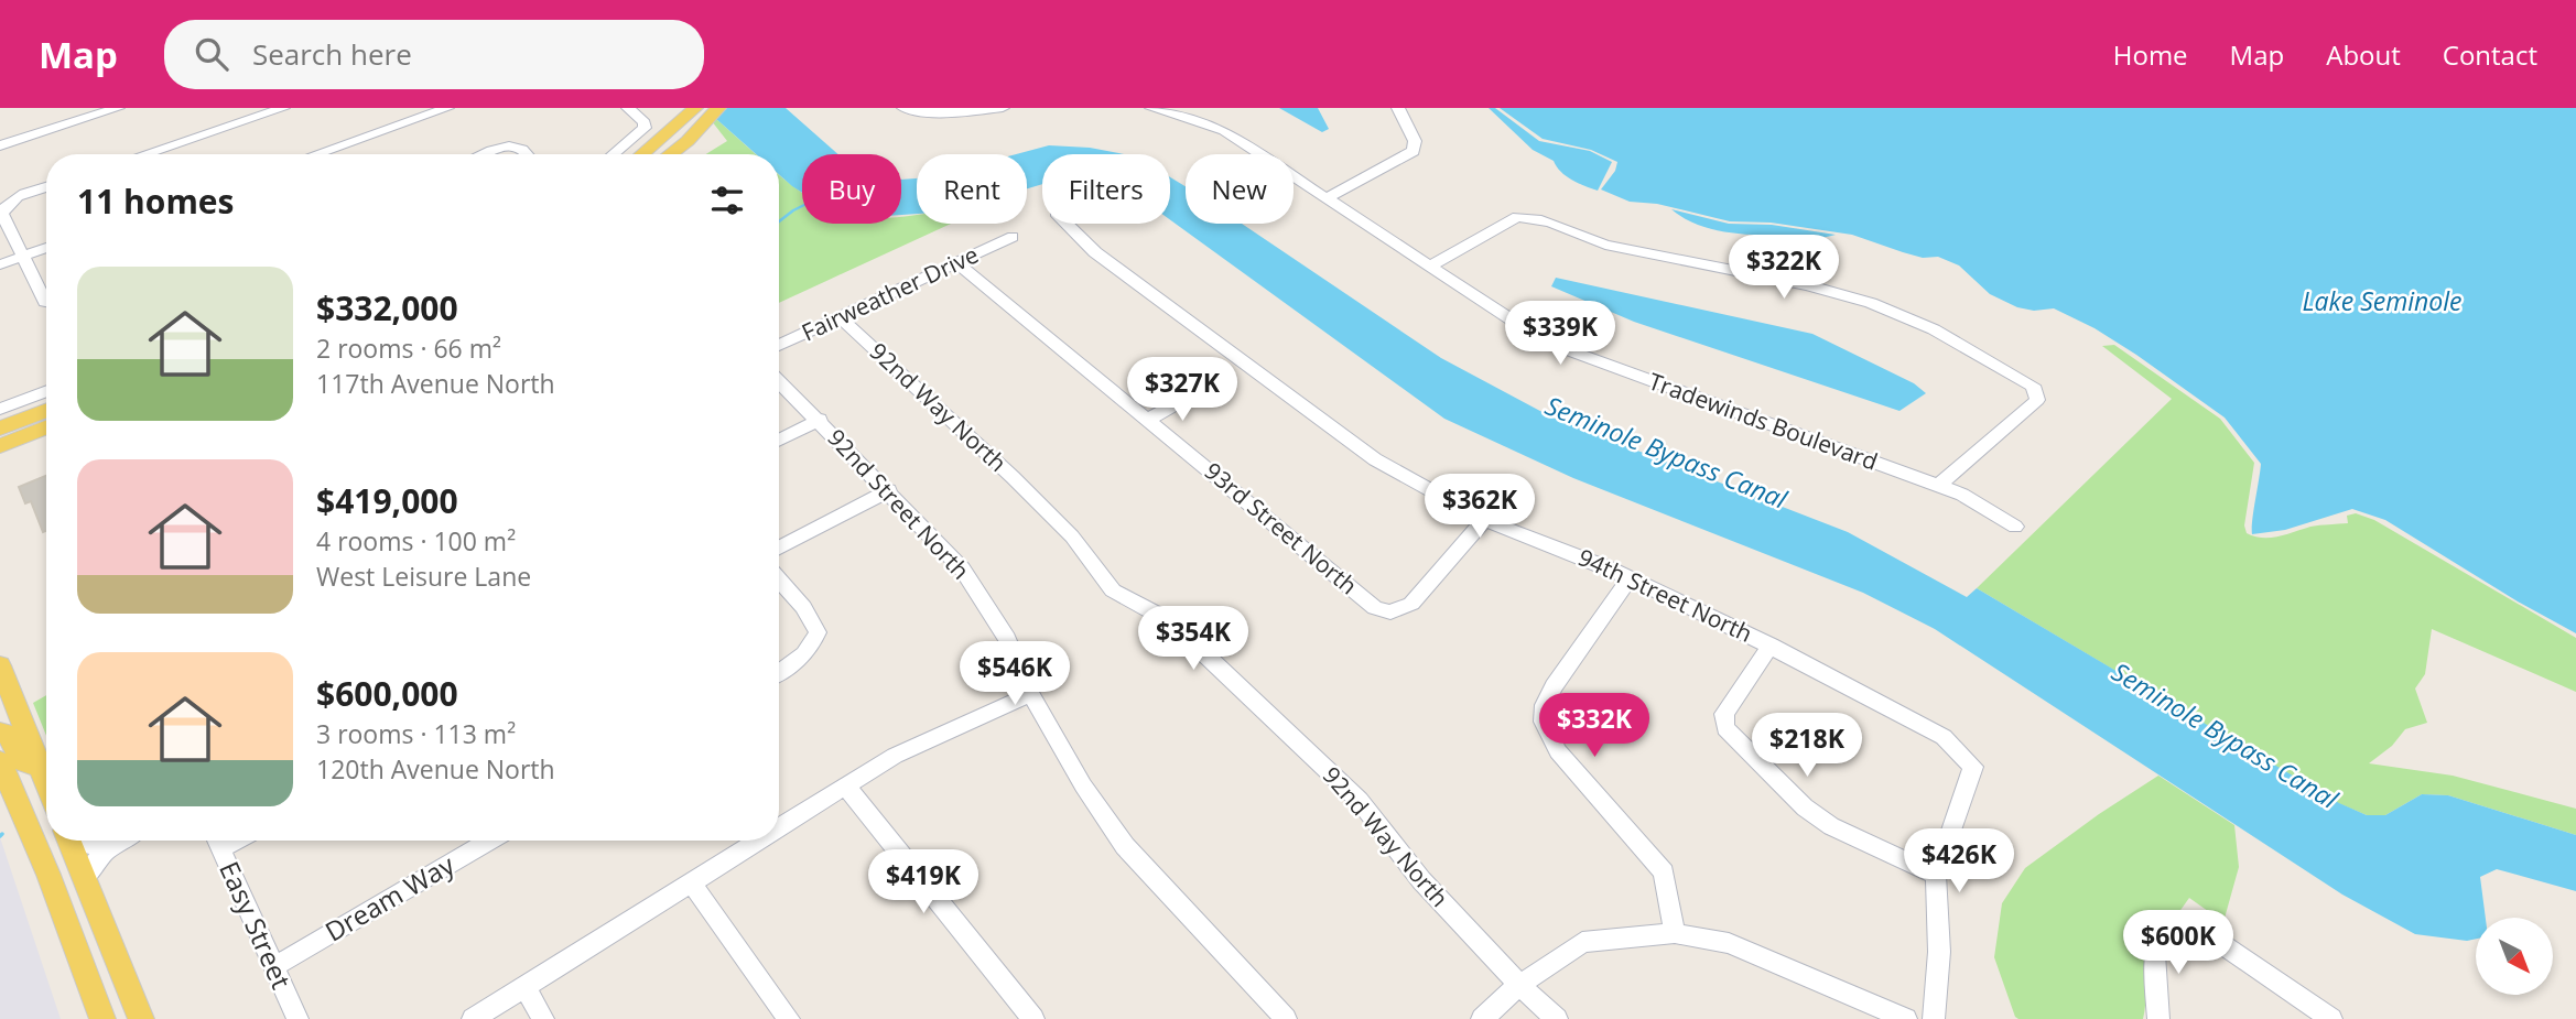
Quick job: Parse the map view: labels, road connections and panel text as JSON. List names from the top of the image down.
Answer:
{
  "streets": {
    "street": [
      "Fairweather Drive",
      "92nd Way North",
      "Tradewinds Boulevard",
      "92nd Street North",
      "93rd Street North",
      "94th Street North",
      "Dream Way",
      "Easy Street"
    ]
  },
  "crossings": [
    ["Fairweather Drive", "92nd Way North"],
    ["Fairweather Drive", "93rd Street North"],
    ["93rd Street North", "94th Street North"],
    ["Dream Way", "Easy Street"]
  ],
  "water": ["Lake Seminole", "Seminole Bypass Canal"],
  "north": "bottom right",
  "page": {
    "header": "Map",
    "search": "Search here",
    "nav": [
      "Home",
      "Map",
      "About",
      "Contact"
    ],
    "chip": [
      "Buy",
      "Rent",
      "Filters",
      "New"
    ],
    "heading": "11 homes",
    "price": [
      "$322K",
      "$339K",
      "$327K",
      "$362K",
      "$354K",
      "$546K",
      "$332K",
      "$218K",
      "$426K",
      "$419K",
      "$600K"
    ],
    "list": [
      {
        "name": "$332,000",
        "note": "2 rooms · 66 m² · 117th Avenue North"
      },
      {
        "name": "$419,000",
        "note": "4 rooms · 100 m² · West Leisure Lane"
      },
      {
        "name": "$600,000",
        "note": "3 rooms · 113 m² · 120th Avenue North"
      }
    ]
  }
}
